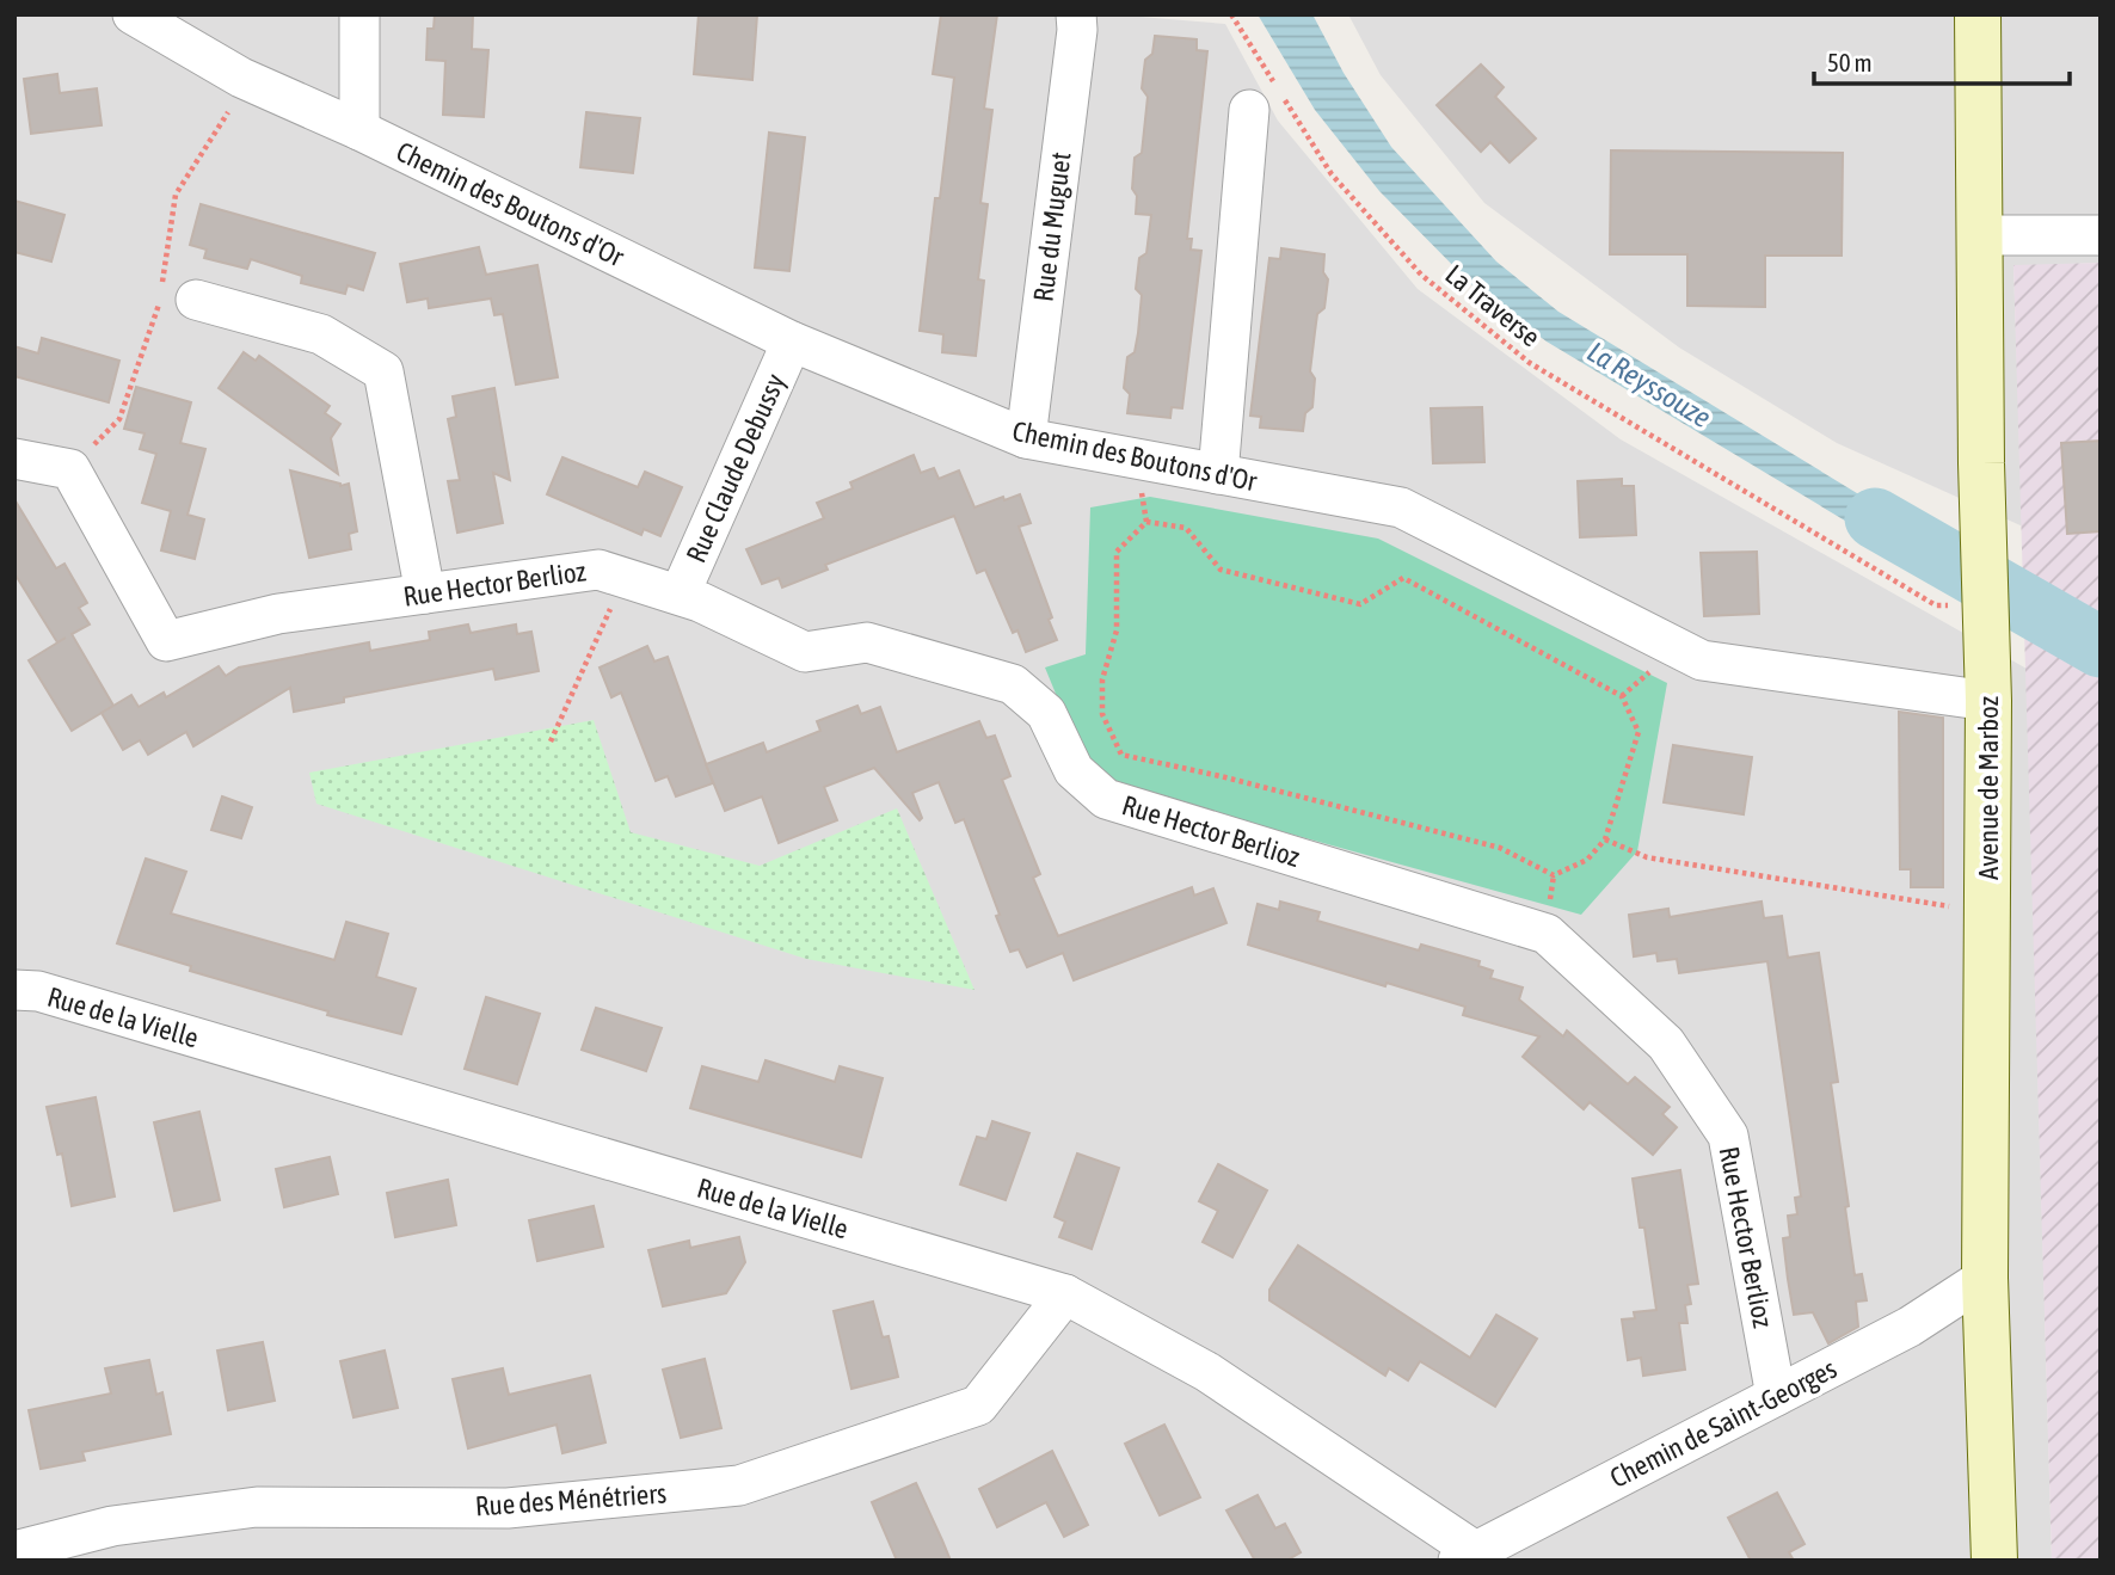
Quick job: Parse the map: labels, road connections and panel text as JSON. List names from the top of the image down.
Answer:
{
  "streets": {
    "main road": ["Avenue de Marboz"],
    "street": [
      "Chemin des Boutons d'Or",
      "Rue du Muguet",
      "Rue Claude Debussy",
      "Rue Hector Berlioz",
      "Rue de la Vielle",
      "Chemin de Saint-Georges",
      "Rue des Ménétriers"
    ],
    "path": ["La Traverse"]
  },
  "crossings": [
    ["Chemin des Boutons d'Or", "Rue du Muguet"],
    ["Chemin des Boutons d'Or", "Rue Claude Debussy"],
    ["Chemin des Boutons d'Or", "Avenue de Marboz"],
    ["Rue Claude Debussy", "Rue Hector Berlioz"],
    ["Rue Hector Berlioz", "Chemin de Saint-Georges"],
    ["Avenue de Marboz", "Chemin de Saint-Georges"],
    ["Rue de la Vielle", "Chemin de Saint-Georges"],
    ["Rue de la Vielle", "Rue des Ménétriers"]
  ],
  "water": ["La Reyssouze"],
  "scale_bar": "50 m"
}
